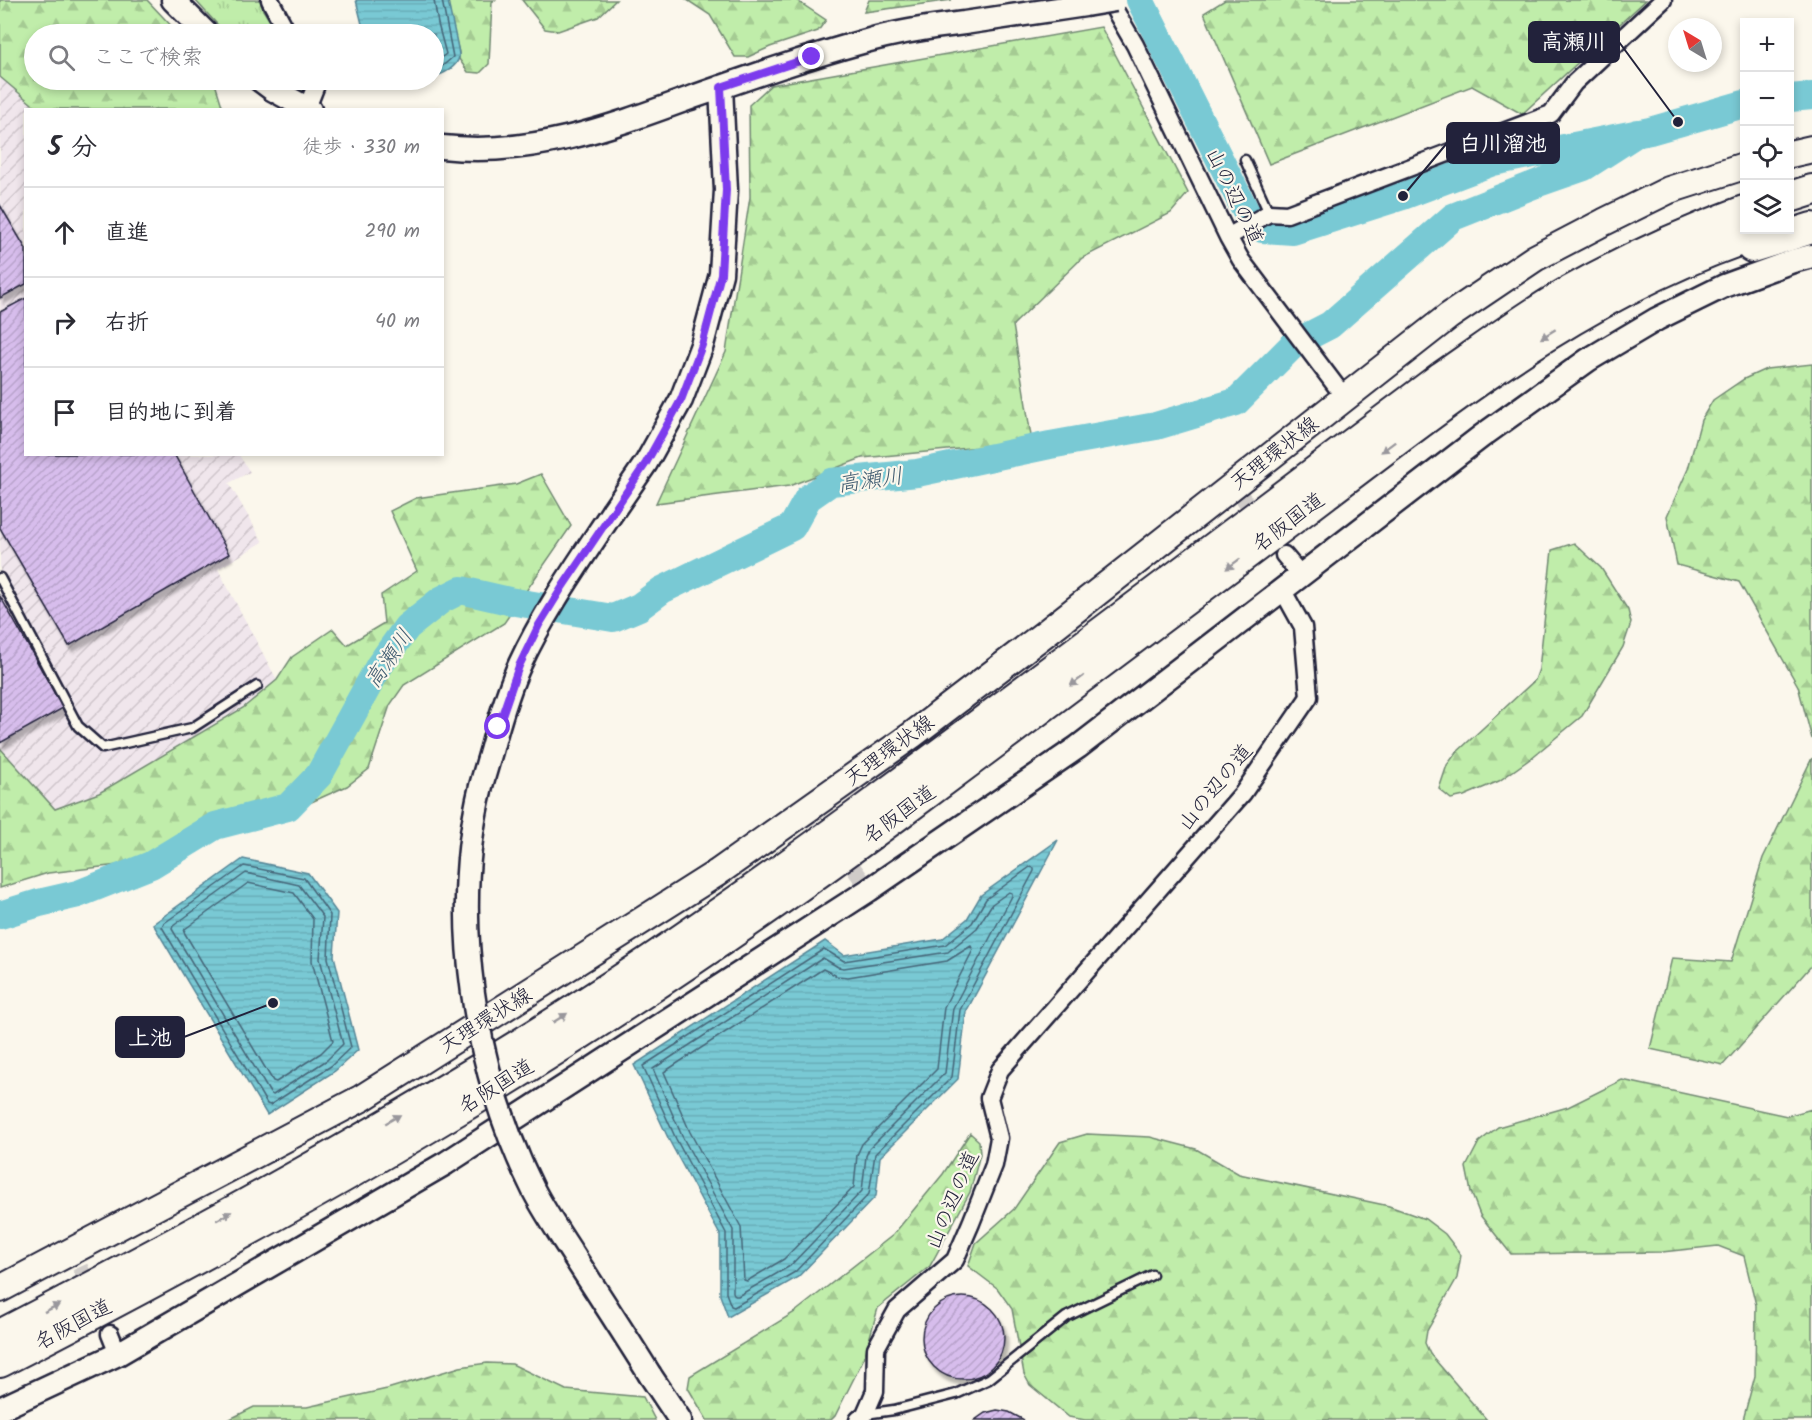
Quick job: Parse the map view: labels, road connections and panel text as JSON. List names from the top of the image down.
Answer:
{
  "streets": {
    "highway": ["名阪国道"],
    "main road": ["天理環状線"],
    "street": ["山の辺の道"]
  },
  "crossings": [
    ["山の辺の道", "天理環状線"]
  ],
  "water": ["高瀬川"],
  "places": ["高瀬川", "白川溜池", "上池"],
  "north": "top left",
  "page": {
    "map_buttons": ["+", "−"],
    "search": "ここで検索",
    "heading": ["5 分", "徒歩 · 330 m"],
    "list": [
      ["直進", "290 m"],
      ["右折", "40 m"],
      "目的地に到着"
    ]
  }
}
